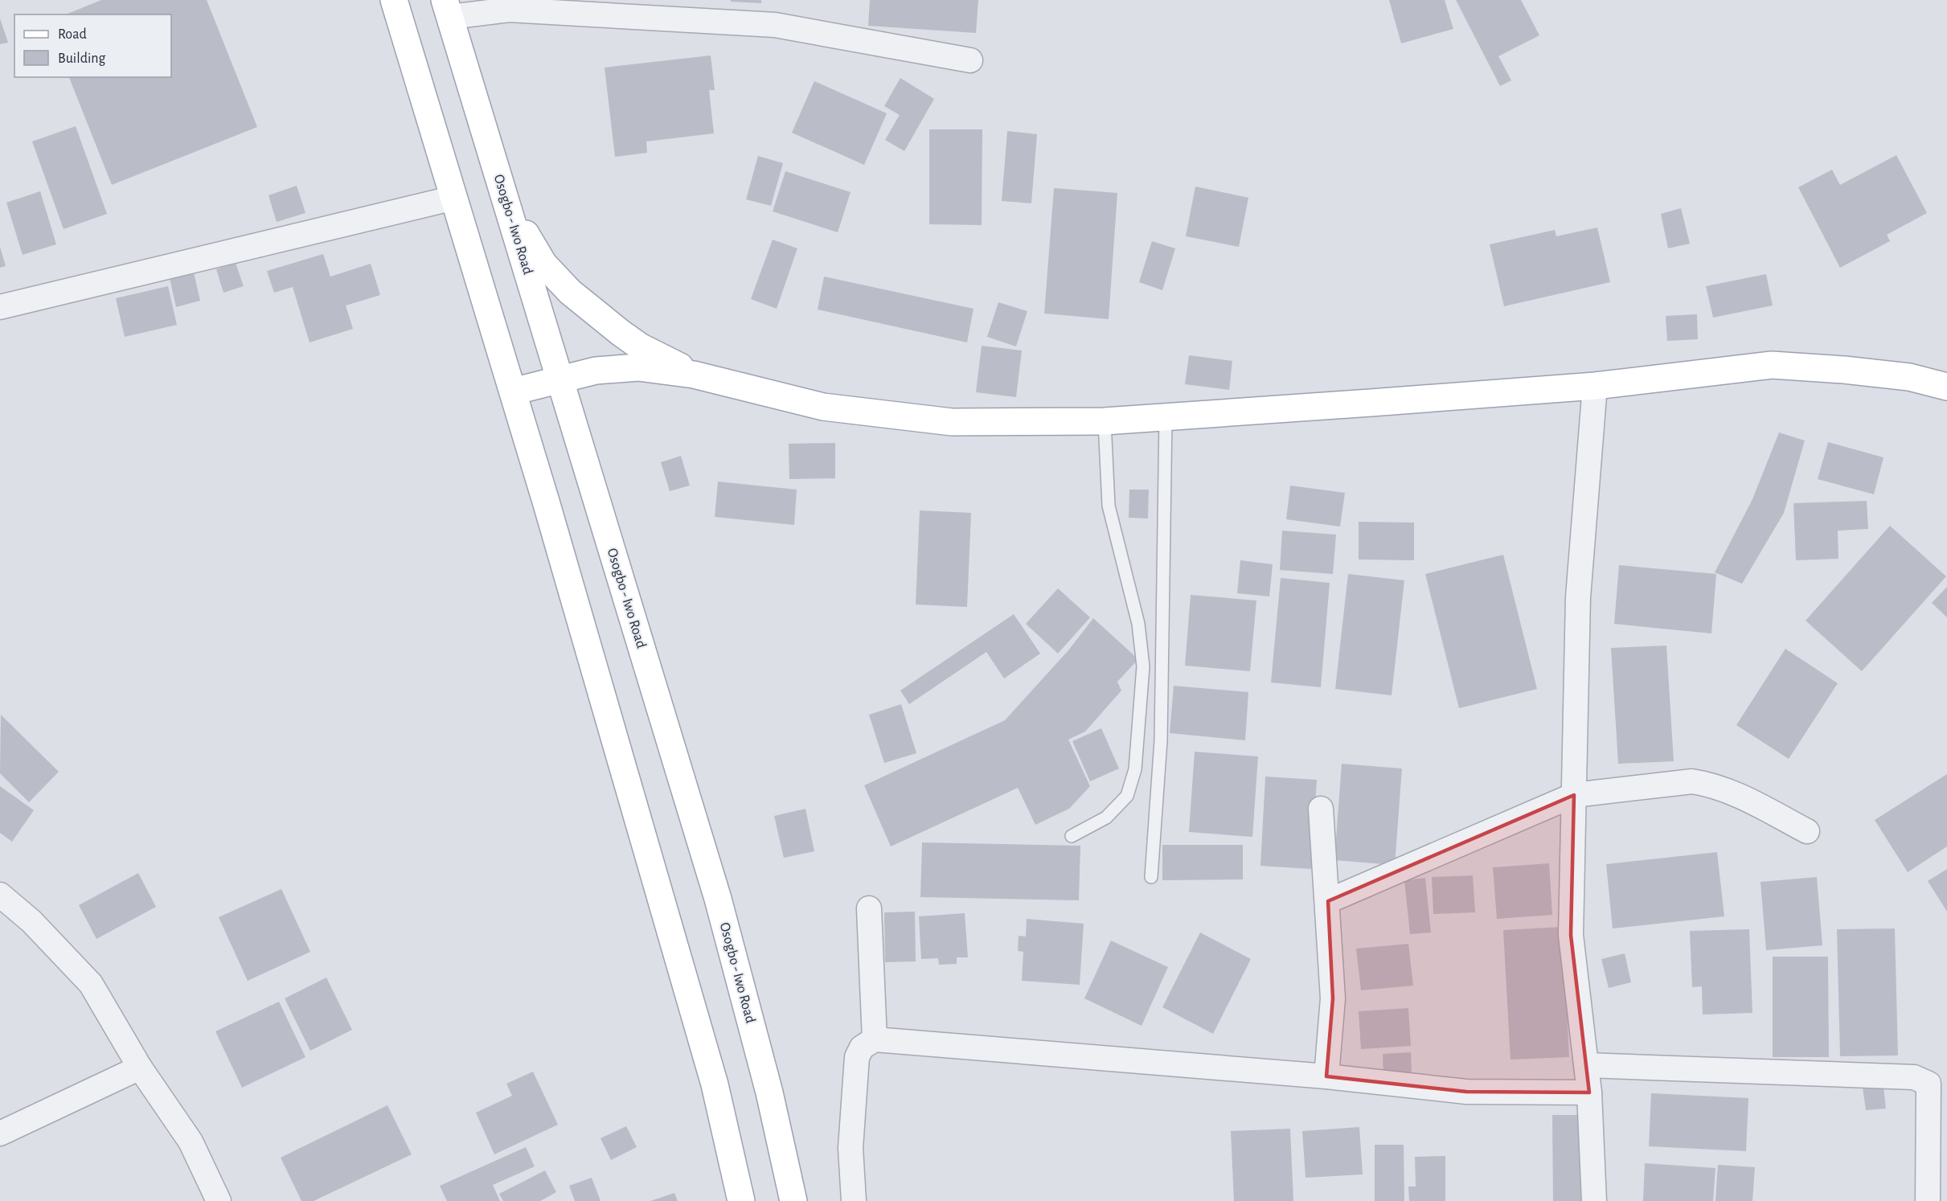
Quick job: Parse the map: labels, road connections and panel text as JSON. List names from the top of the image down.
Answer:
{
  "streets": {
    "main road": ["Osogbo - Iwo Road"]
  },
  "legend": ["Road", "Building"]
}
